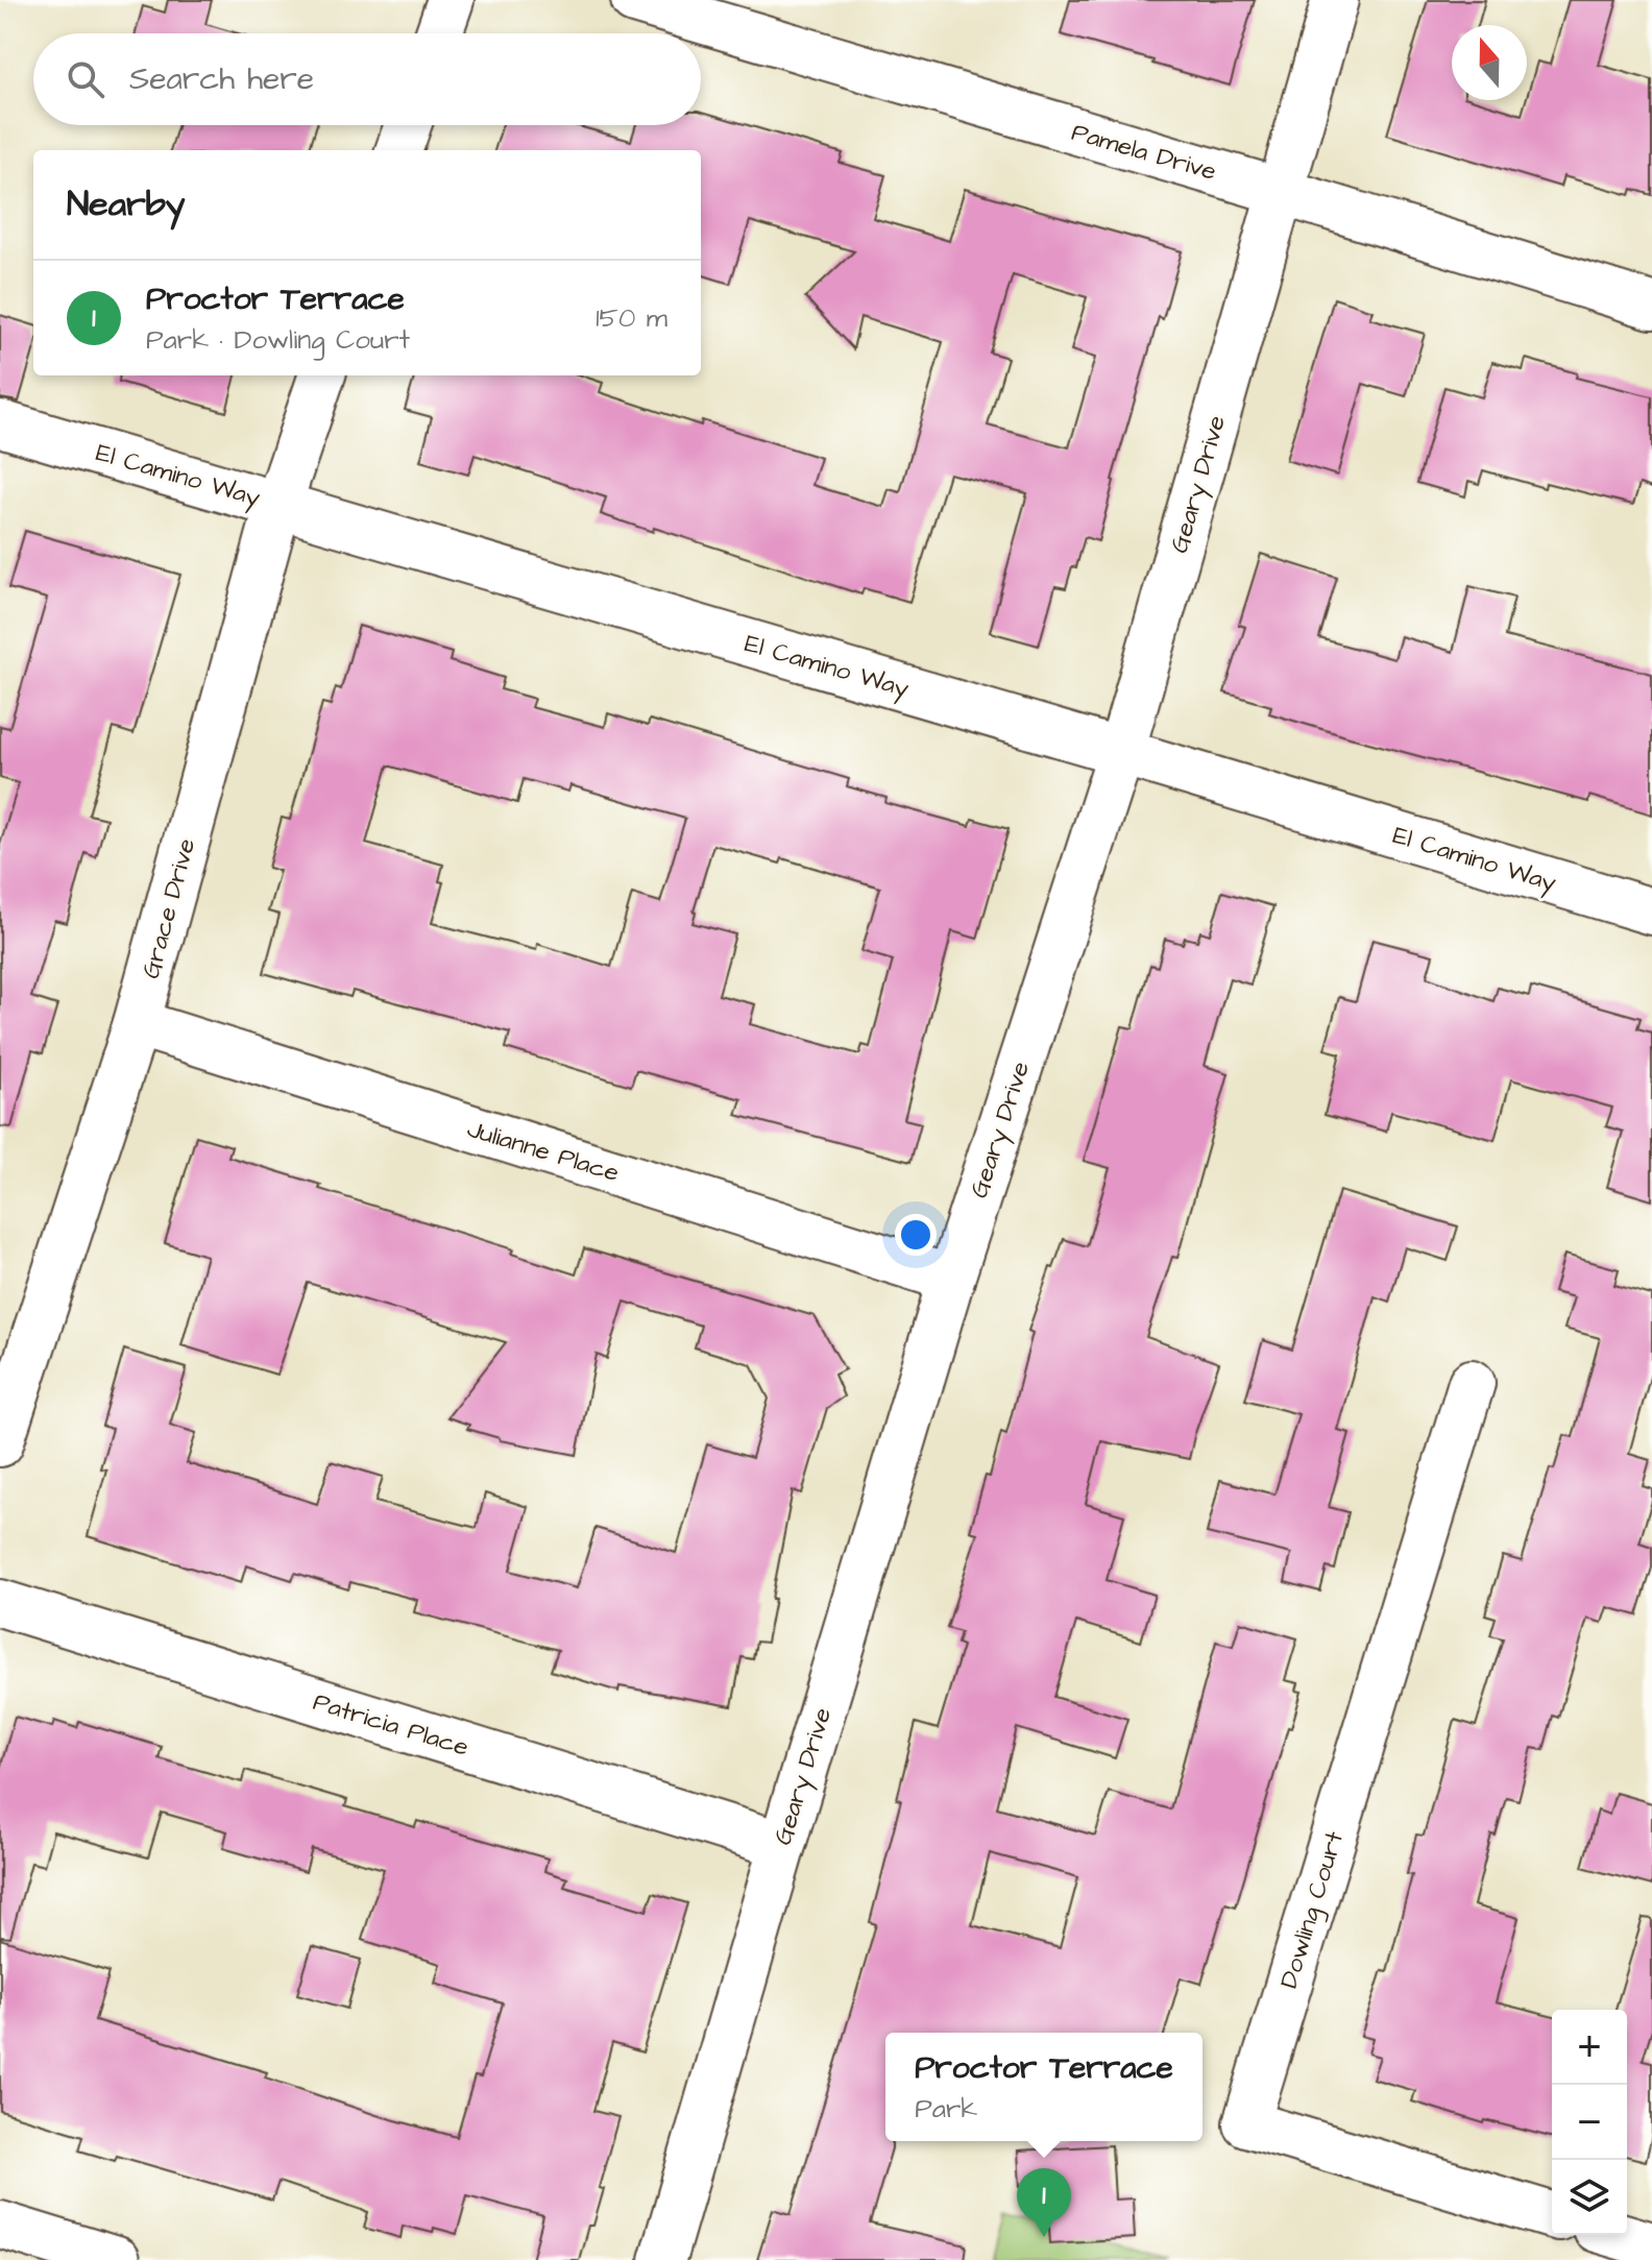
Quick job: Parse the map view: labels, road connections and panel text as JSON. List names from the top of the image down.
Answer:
{
  "streets": {
    "street": [
      "Pamela Drive",
      "El Camino Way",
      "Geary Drive",
      "Grace Drive",
      "Julianne Place",
      "Patricia Place",
      "Dowling Court"
    ]
  },
  "crossings": [
    ["Pamela Drive", "Geary Drive"],
    ["El Camino Way", "Geary Drive"],
    ["El Camino Way", "Grace Drive"],
    ["Geary Drive", "Julianne Place"],
    ["Geary Drive", "Patricia Place"],
    ["Grace Drive", "Julianne Place"]
  ],
  "north": "top",
  "page": {
    "search": "Search here",
    "heading": "Nearby",
    "list": [
      {
        "mark": "1",
        "name": "Proctor Terrace",
        "note": "Park · Dowling Court",
        "value": "150 m"
      }
    ],
    "map_buttons": ["+", "−"],
    "popup": ["Proctor Terrace", "Park"],
    "pins": "1"
  }
}
